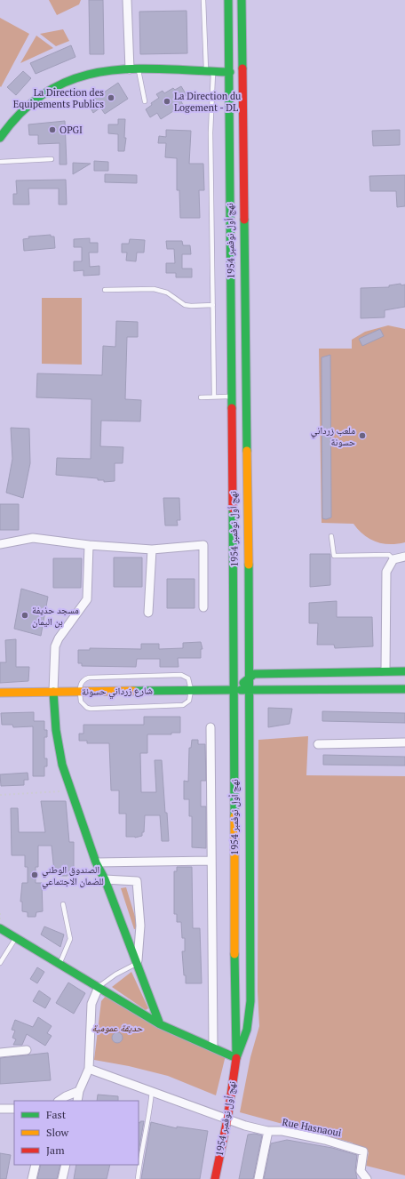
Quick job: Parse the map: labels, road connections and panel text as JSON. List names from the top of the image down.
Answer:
{
  "streets": {
    "main road": ["نهج أول نوفمبر 1954", "شارع زرداني حسونة"],
    "street": ["Rue Hasnaoui"]
  },
  "crossings": [
    ["نهج أول نوفمبر 1954", "شارع زرداني حسونة"],
    ["نهج أول نوفمبر 1954", "Rue Hasnaoui"]
  ],
  "parks": ["حديقة عمومية"],
  "places": [
    "La Direction des Equipements Publics",
    "La Direction du Logement - DL",
    "OPGI",
    "ملعب زرداني حسونة",
    "مسجد حذيفة بن اليمان",
    "الصندوق الوطني للضمان الاجتماعي"
  ],
  "legend": ["Fast", "Slow", "Jam"]
}
